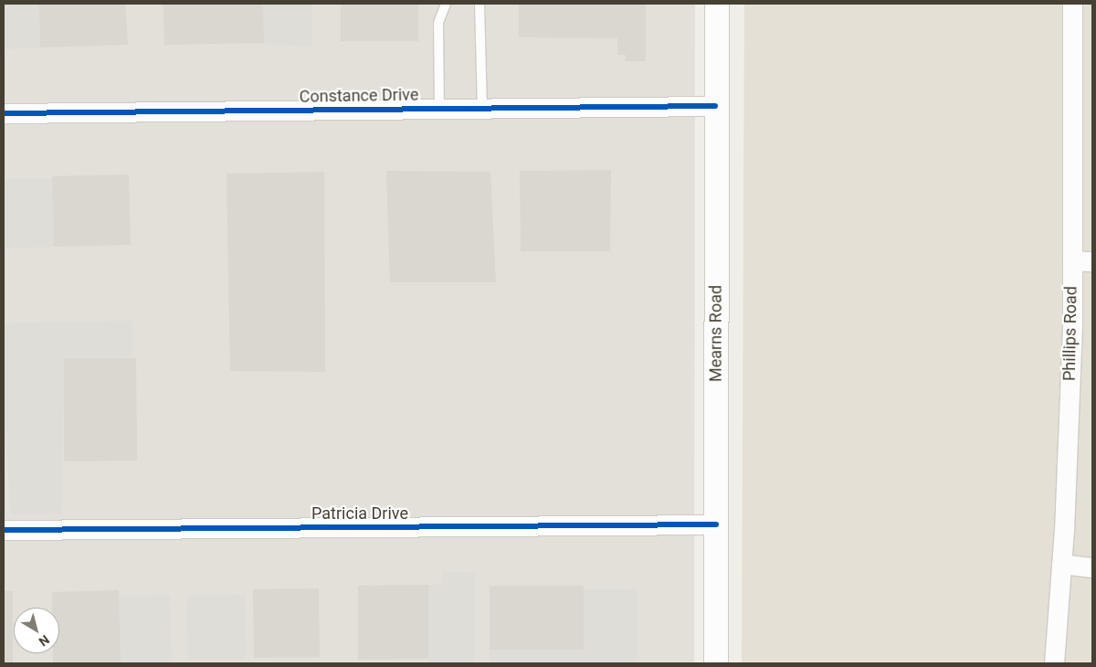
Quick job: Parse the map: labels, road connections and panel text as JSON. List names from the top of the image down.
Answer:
{
  "streets": {
    "street": [
      "Constance Drive",
      "Mearns Road",
      "Phillips Road",
      "Patricia Drive"
    ]
  },
  "crossings": [
    ["Constance Drive", "Mearns Road"],
    ["Mearns Road", "Patricia Drive"]
  ],
  "north": "bottom right"
}
